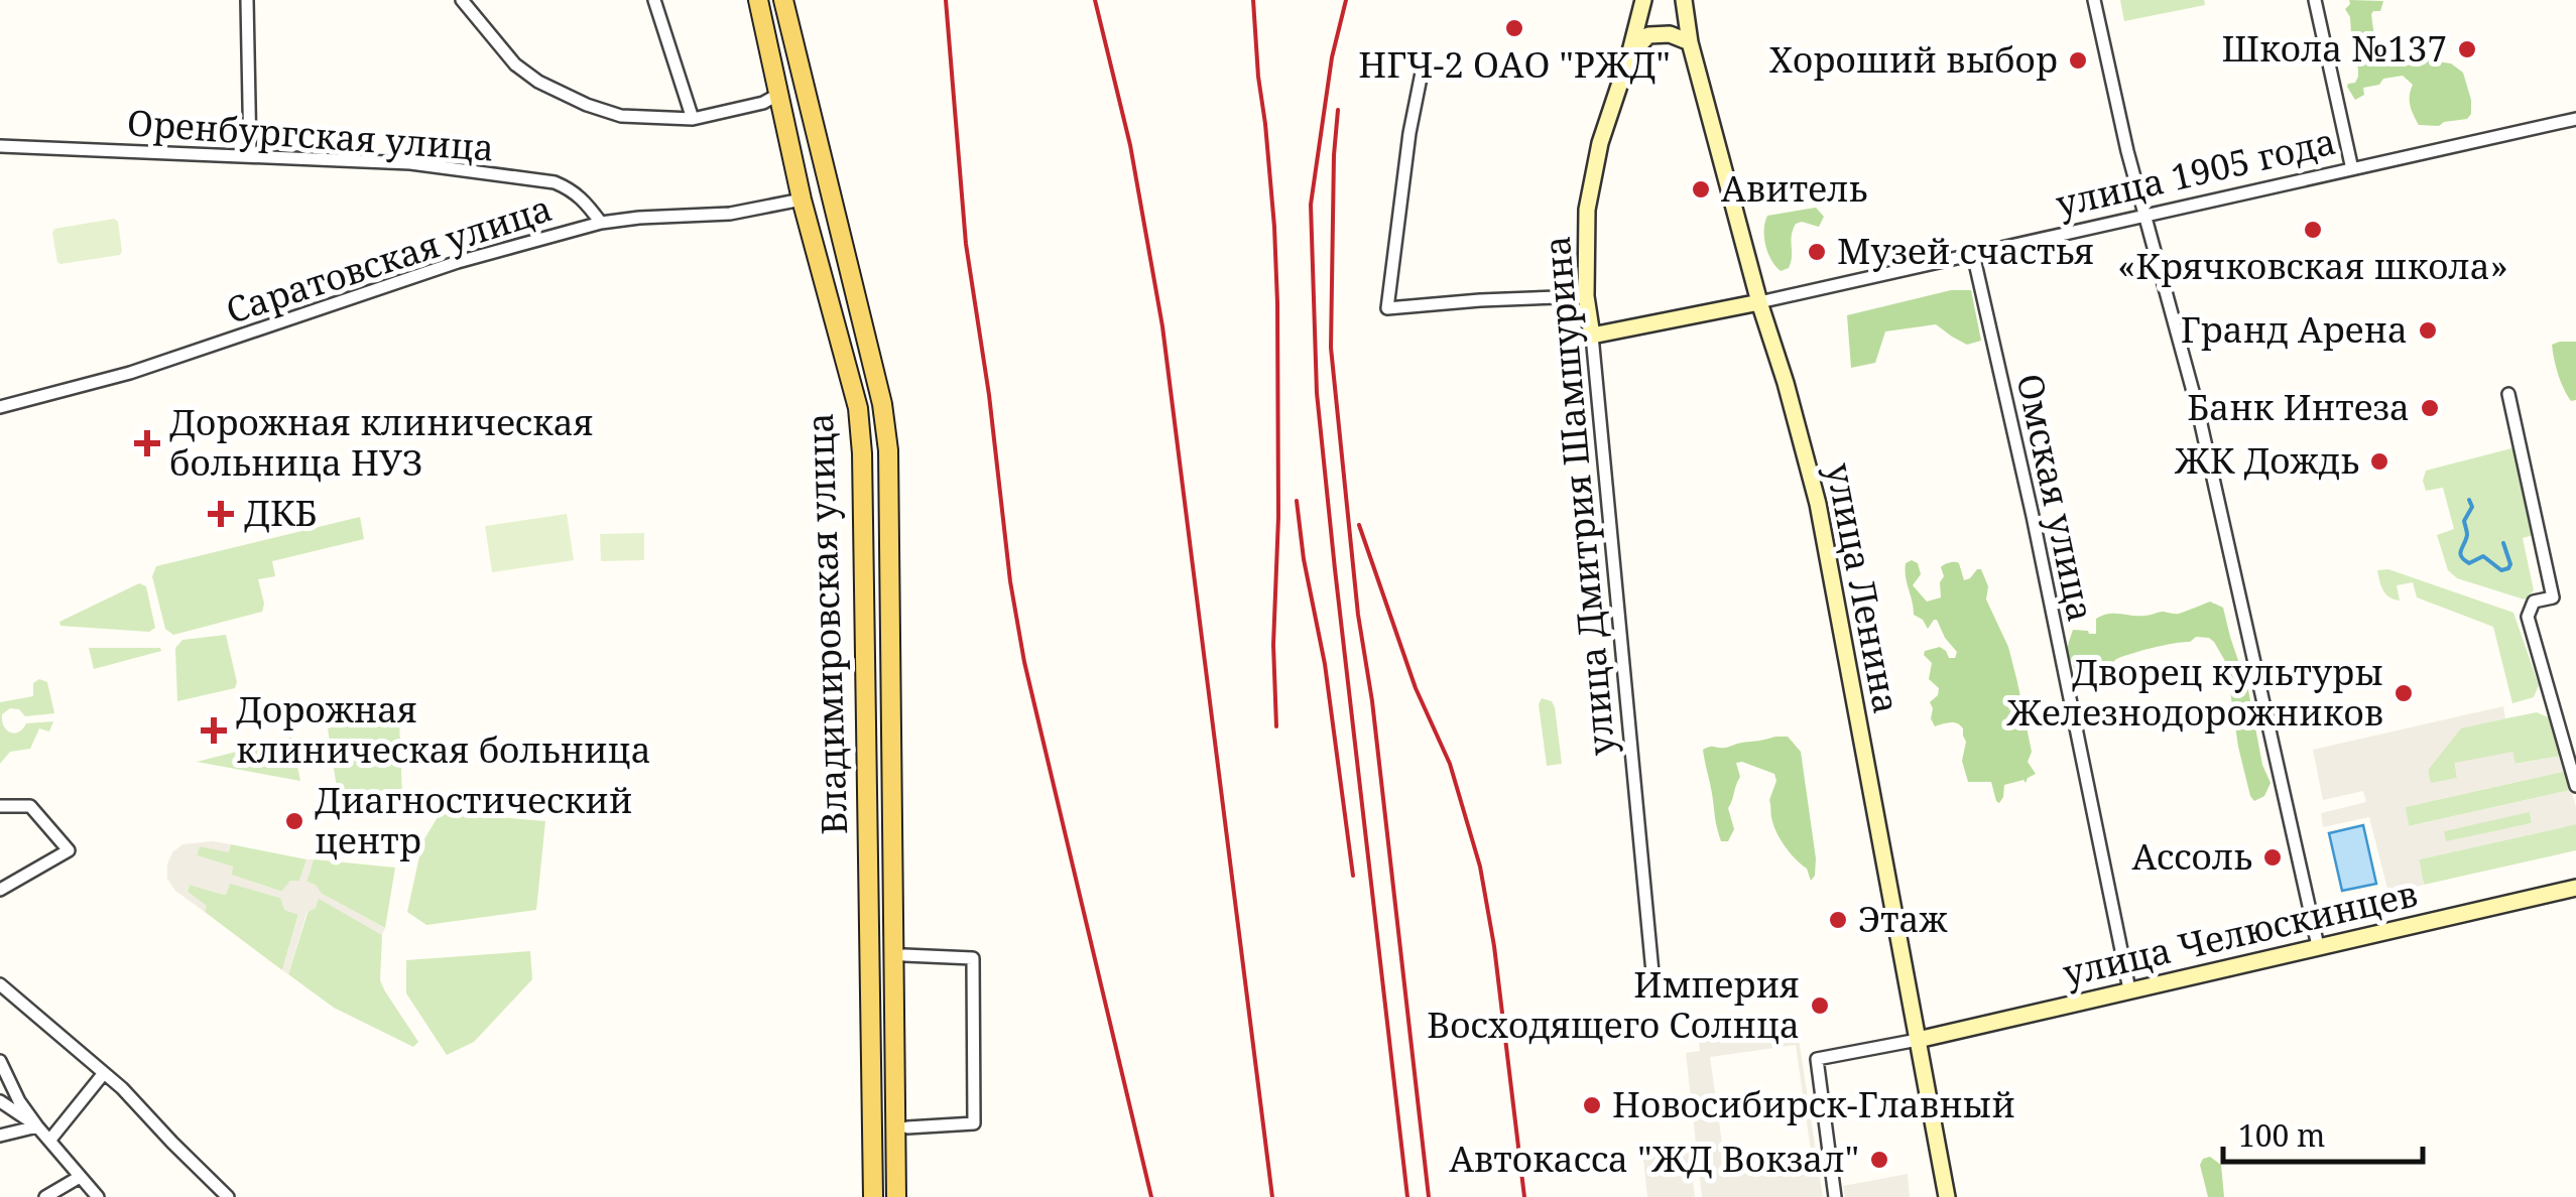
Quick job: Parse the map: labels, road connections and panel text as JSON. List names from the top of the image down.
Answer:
{
  "streets": {
    "main road": ["Владимировская улица"],
    "street": [
      "Оренбургская улица",
      "улица 1905 года",
      "Саратовская улица",
      "улица Дмитрия Шамшурина",
      "Омская улица",
      "улица Ленина",
      "улица Челюскинцев"
    ]
  },
  "crossings": [
    ["Оренбургская улица", "Саратовская улица"],
    ["улица 1905 года", "улица Дмитрия Шамшурина"],
    ["улица 1905 года", "Омская улица"],
    ["улица 1905 года", "улица Ленина"],
    ["Саратовская улица", "Владимировская улица"],
    ["Омская улица", "улица Челюскинцев"],
    ["улица Ленина", "улица Челюскинцев"]
  ],
  "places": {
    "other": [
      "НГЧ-2 ОАО \"РЖД\"",
      "Школа №137",
      "Хороший выбор",
      "Авитель",
      "«Крячковская школа»",
      "Музей счастья",
      "Гранд Арена",
      "Банк Интеза",
      "ЖК Дождь",
      "Дворец культуры Железнодорожников",
      "Диагностический центр",
      "Ассоль",
      "Этаж",
      "Империя Восходящего Солнца",
      "Новосибирск-Главный",
      "Автокасса \"ЖД Вокзал\""
    ],
    "health": ["Дорожная клиническая больница НУЗ", "ДКБ", "Дорожная клиническая больница"]
  },
  "scale_bar": "100 m"
}
